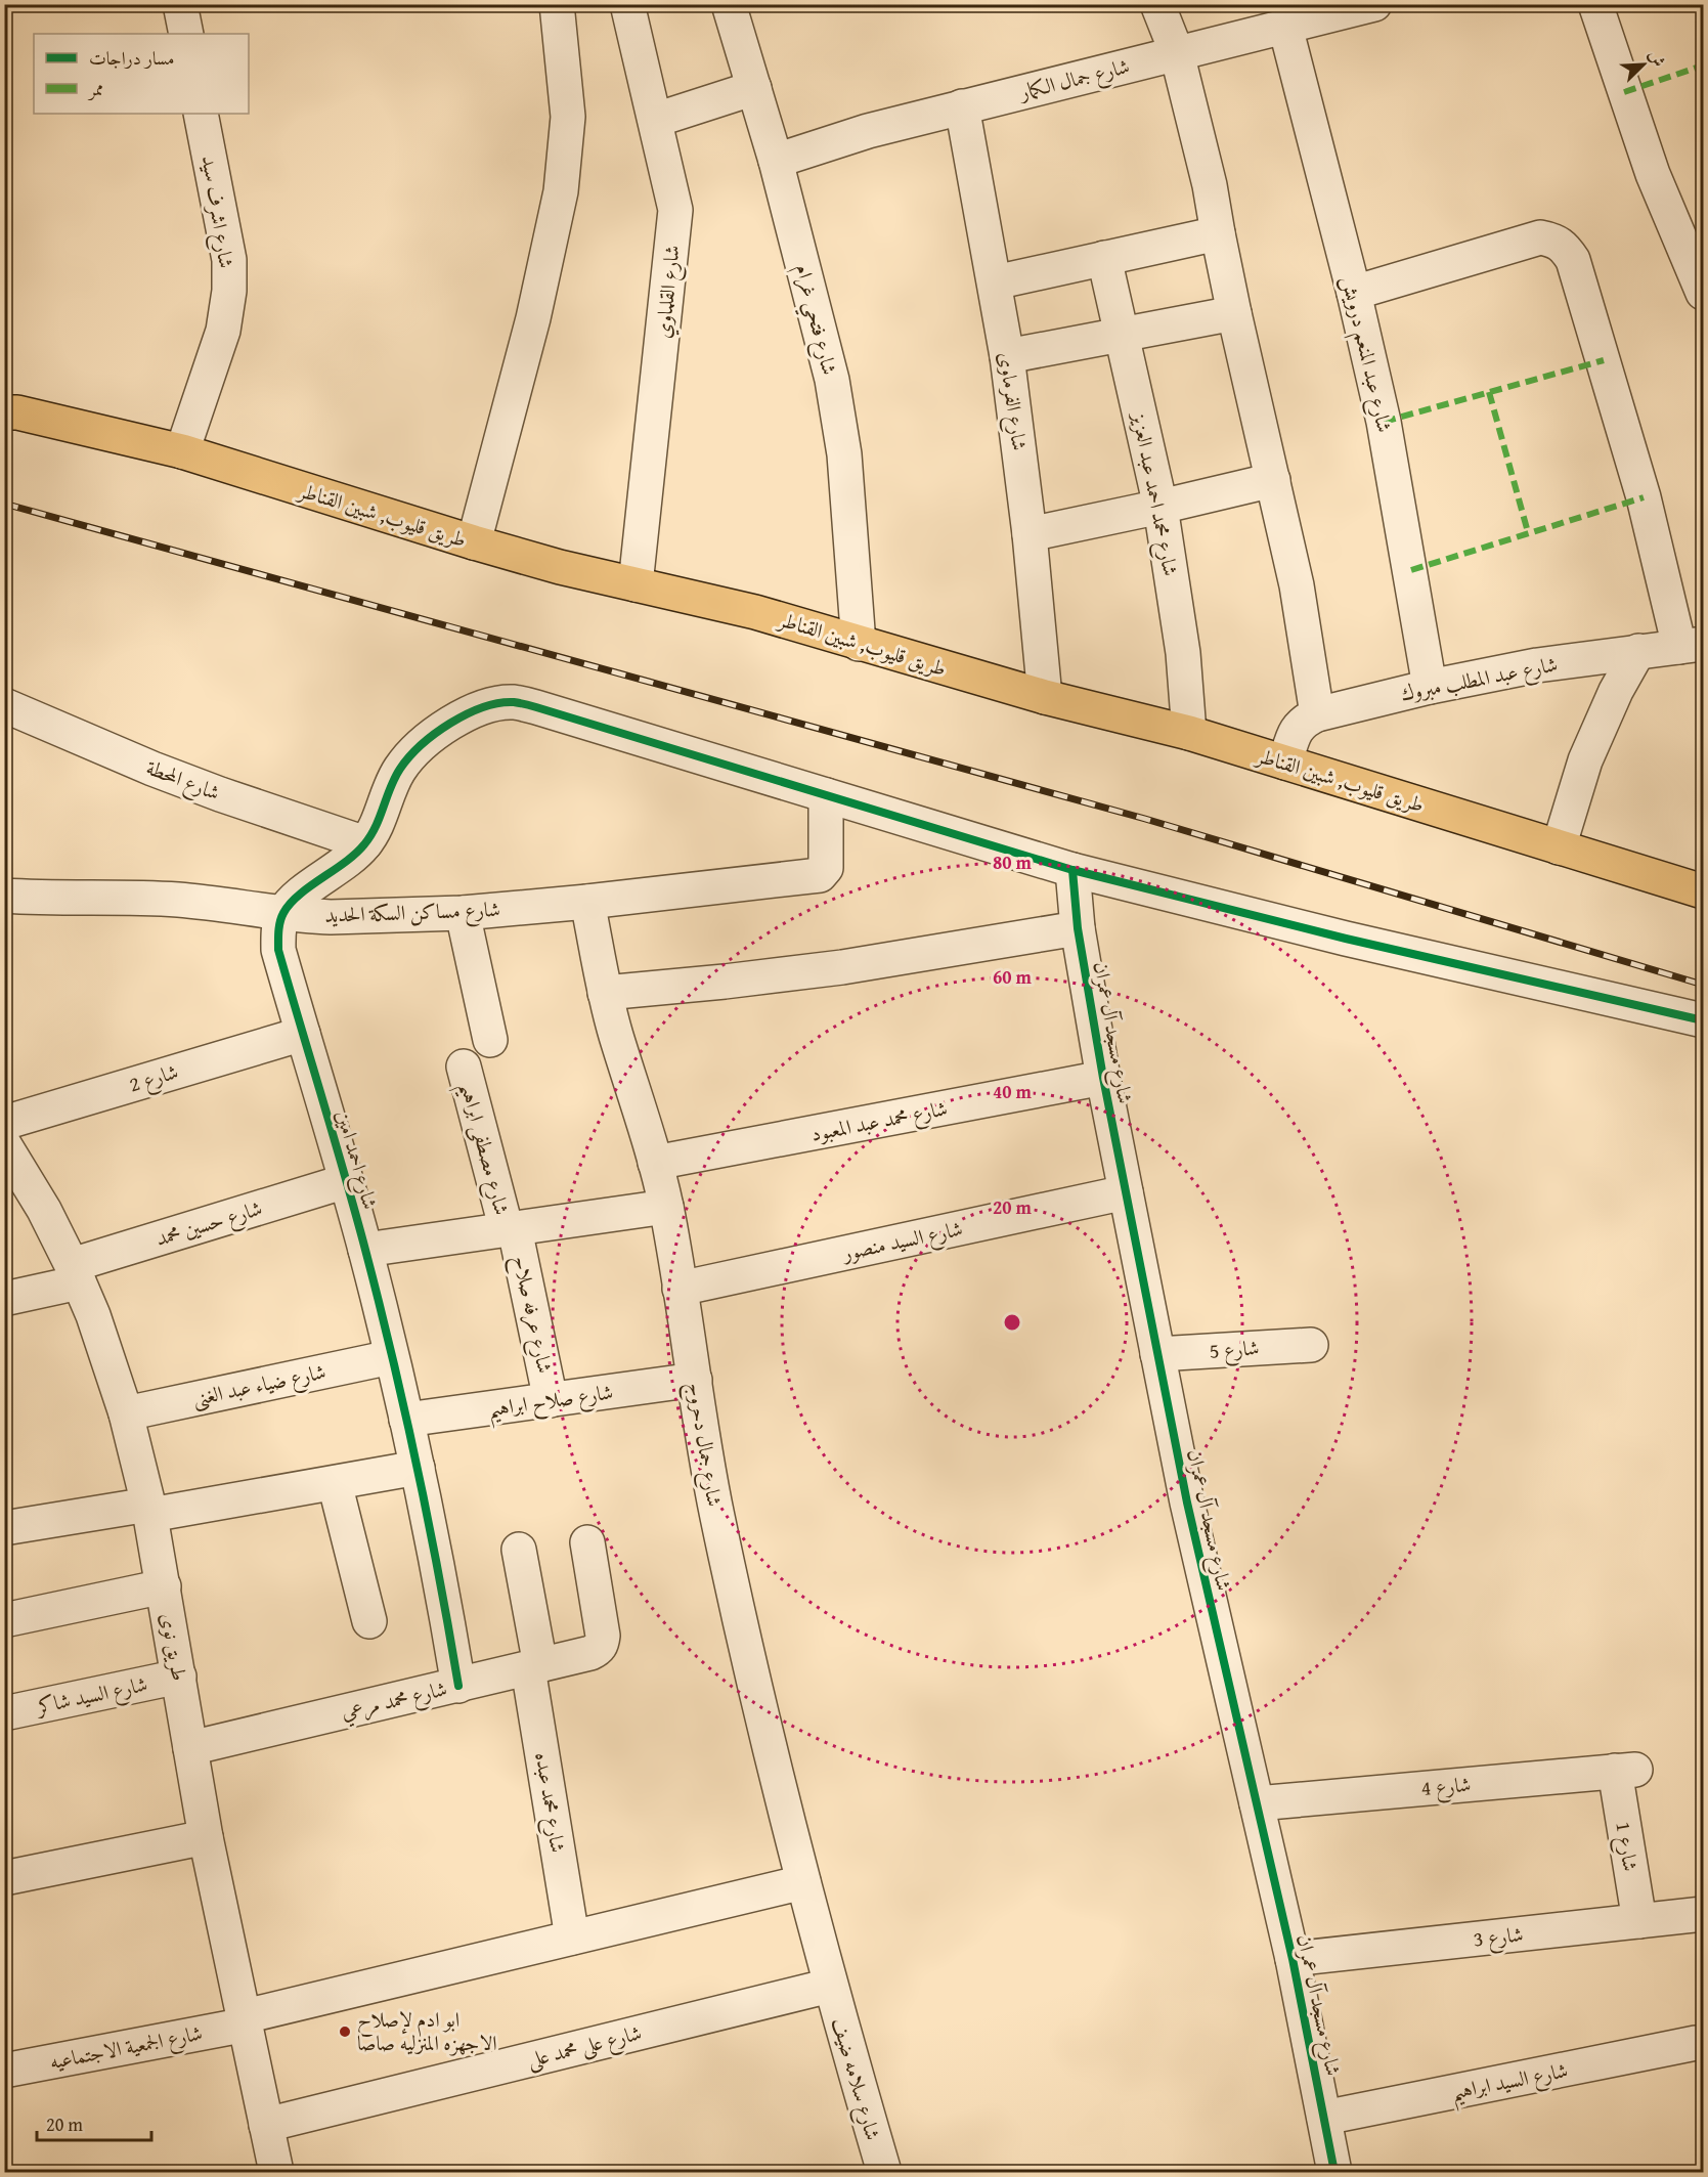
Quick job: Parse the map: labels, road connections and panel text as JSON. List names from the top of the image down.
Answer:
{
  "streets": {
    "main road": ["طريق قليوب, شبين القناطر"],
    "street": [
      "شارع جمال الكمار",
      "شارع اشرف سيد",
      "شارع القلماوي",
      "شارع فتحي غرام",
      "شارع عبد المنعم درويش",
      "شارع الفرماوى",
      "شارع محمد احمد عبد العزيز",
      "شارع عبد المطلب مبروك",
      "شارع المحطة",
      "شارع مساكن السكة الحديد",
      "شارع مسجد آل عمران",
      "شارع 2",
      "شارع محمد عبد المعبود",
      "شارع مصطفى ابراهيم",
      "شارع احمد امين",
      "شارع حسين محمد",
      "شارع السيد منصور",
      "شارع عرفه صلاح",
      "شارع 5",
      "شارع ضياء عبد الغنى",
      "شارع صلاح ابراهيم",
      "شارع جمال دحروج",
      "طريق نوى",
      "شارع السيد شاكر",
      "شارع محمد مرعي",
      "شارع 4",
      "شارع محمد عبده",
      "شارع 1",
      "شارع 3",
      "شارع على محمد على",
      "شارع الجمعية الاجتماعيه",
      "شارع سلامه ضيف",
      "شارع السيد ابراهيم"
    ]
  },
  "crossings": [
    ["شارع جمال الكمار", "شارع فتحي غرام"],
    ["شارع جمال الكمار", "شارع عبد المنعم درويش"],
    ["شارع جمال الكمار", "شارع الفرماوى"],
    ["شارع اشرف سيد", "طريق قليوب, شبين القناطر"],
    ["شارع القلماوي", "طريق قليوب, شبين القناطر"],
    ["شارع فتحي غرام", "طريق قليوب, شبين القناطر"],
    ["شارع عبد المنعم درويش", "شارع عبد المطلب مبروك"],
    ["شارع الفرماوى", "طريق قليوب, شبين القناطر"],
    ["شارع محمد احمد عبد العزيز", "طريق قليوب, شبين القناطر"],
    ["طريق قليوب, شبين القناطر", "شارع عبد المطلب مبروك"],
    ["شارع مساكن السكة الحديد", "شارع احمد امين"],
    ["شارع مساكن السكة الحديد", "شارع جمال دحروج"],
    ["شارع مسجد آل عمران", "شارع محمد عبد المعبود"],
    ["شارع مسجد آل عمران", "شارع السيد منصور"],
    ["شارع مسجد آل عمران", "شارع 5"],
    ["شارع مسجد آل عمران", "شارع 4"],
    ["شارع مسجد آل عمران", "شارع 3"],
    ["شارع مسجد آل عمران", "شارع السيد ابراهيم"],
    ["شارع 2", "شارع احمد امين"],
    ["شارع محمد عبد المعبود", "شارع جمال دحروج"],
    ["شارع مصطفى ابراهيم", "شارع عرفه صلاح"],
    ["شارع احمد امين", "شارع حسين محمد"],
    ["شارع احمد امين", "شارع ضياء عبد الغنى"],
    ["شارع احمد امين", "شارع صلاح ابراهيم"],
    ["شارع احمد امين", "شارع محمد مرعي"],
    ["شارع حسين محمد", "طريق نوى"],
    ["شارع السيد منصور", "شارع جمال دحروج"],
    ["شارع عرفه صلاح", "شارع صلاح ابراهيم"],
    ["شارع ضياء عبد الغنى", "طريق نوى"],
    ["شارع صلاح ابراهيم", "شارع جمال دحروج"],
    ["شارع جمال دحروج", "شارع على محمد على"],
    ["شارع جمال دحروج", "شارع الجمعية الاجتماعيه"],
    ["شارع جمال دحروج", "شارع سلامه ضيف"],
    ["طريق نوى", "شارع السيد شاكر"],
    ["طريق نوى", "شارع محمد مرعي"],
    ["طريق نوى", "شارع على محمد على"],
    ["طريق نوى", "شارع الجمعية الاجتماعيه"],
    ["شارع محمد مرعي", "شارع محمد عبده"],
    ["شارع 4", "شارع 1"],
    ["شارع محمد عبده", "شارع الجمعية الاجتماعيه"],
    ["شارع 1", "شارع 3"],
    ["شارع على محمد على", "شارع سلامه ضيف"]
  ],
  "places": ["ابو ادم لإصلاح الاجهزه المنزليه صاصا"],
  "legend": ["مسار دراجات", "ممر"],
  "scale_bar": "20 m",
  "north": "top right",
  "rings": [
    "80 m",
    "60 m",
    "40 m",
    "20 m"
  ]
}
